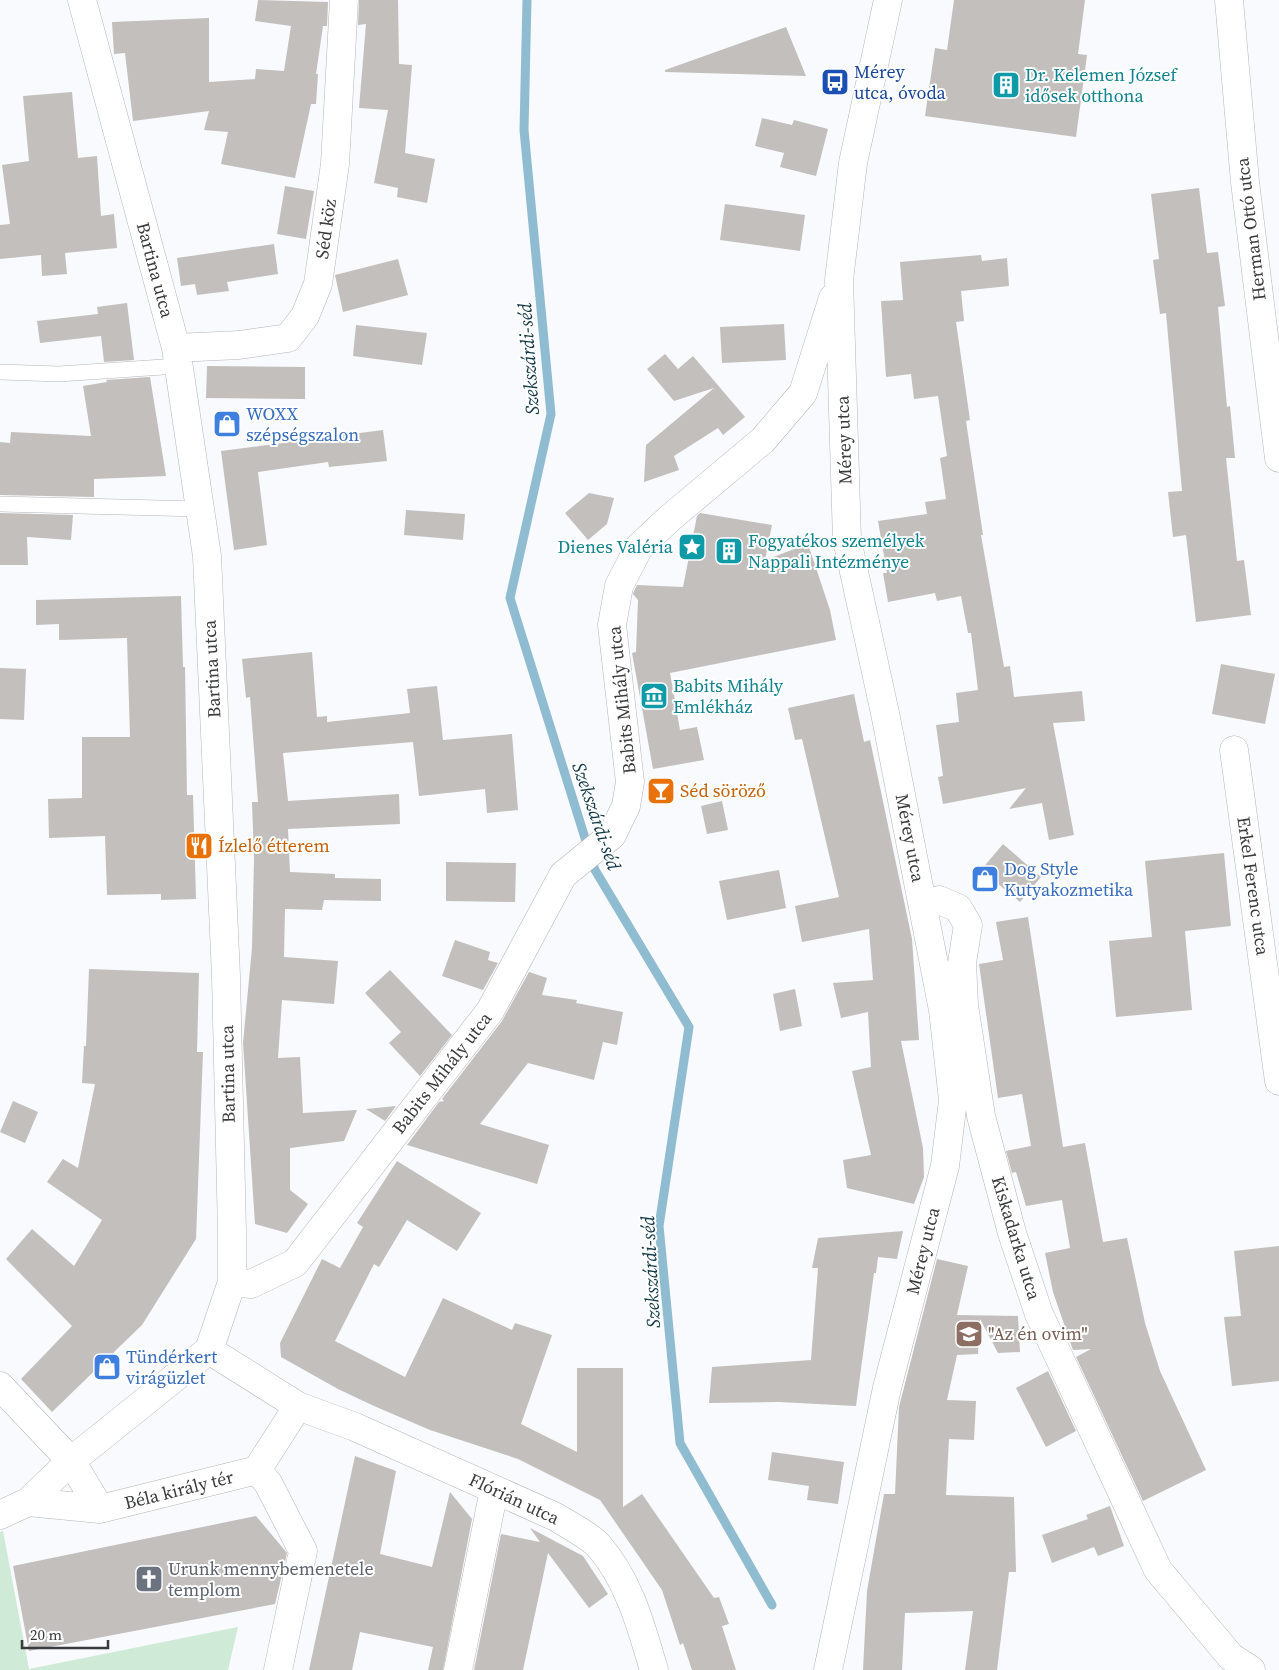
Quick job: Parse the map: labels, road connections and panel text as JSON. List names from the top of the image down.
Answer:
{
  "streets": {
    "street": [
      "Séd köz",
      "Herman Ottó utca",
      "Bartina utca",
      "Mérey utca",
      "Babits Mihály utca",
      "Erkel Ferenc utca",
      "Kiskadarka utca",
      "Béla király tér",
      "Flórián utca"
    ]
  },
  "crossings": [
    ["Séd köz", "Bartina utca"],
    ["Bartina utca", "Babits Mihály utca"],
    ["Mérey utca", "Babits Mihály utca"],
    ["Mérey utca", "Kiskadarka utca"],
    ["Béla király tér", "Flórián utca"]
  ],
  "water": ["Szekszárdi-séd"],
  "places": {
    "bus stop": ["Mérey utca, óvoda"],
    "building": ["Dr. Kelemen József idősek otthona", "Fogyatékos személyek Nappali Intézménye"],
    "shop": ["WOXX szépségszalon", "Dog Style Kutyakozmetika", "Tündérkert virágüzlet"],
    "place": ["Dienes Valéria"],
    "museum": ["Babits Mihály Emlékház"],
    "bar": ["Séd söröző"],
    "restaurant": ["Ízlelő étterem"],
    "school or university": ["\"Az én ovim\""],
    "church": ["Urunk mennybemenetele templom"]
  },
  "scale_bar": "20 m"
}
